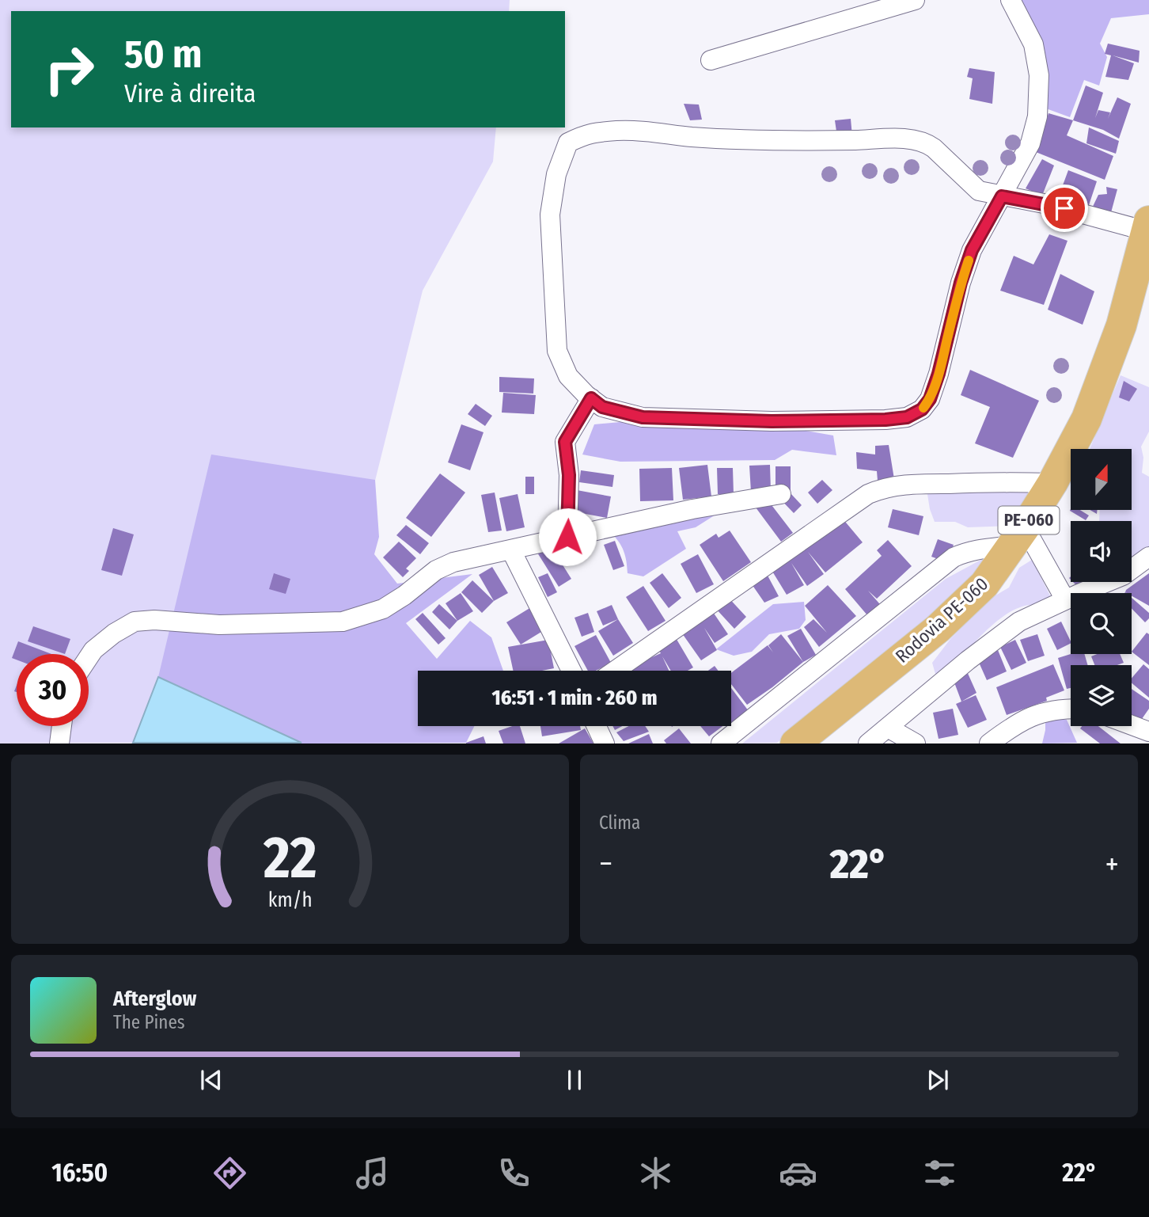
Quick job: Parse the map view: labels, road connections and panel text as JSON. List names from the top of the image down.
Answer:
{
  "streets": {
    "main road": ["PE-060", "Rodovia PE-060"]
  },
  "north": "top",
  "page": {
    "turn": ["50 m", "Vire à direita"],
    "limit": "30",
    "trip": "16:51 · 1 min · 260 m",
    "tile": "Clima",
    "heat": ["−", "22°", "+"],
    "song": ["Afterglow", "The Pines"],
    "tabs": ["16:50", "22°"],
    "gauge": ["22", "km/h"]
  }
}
